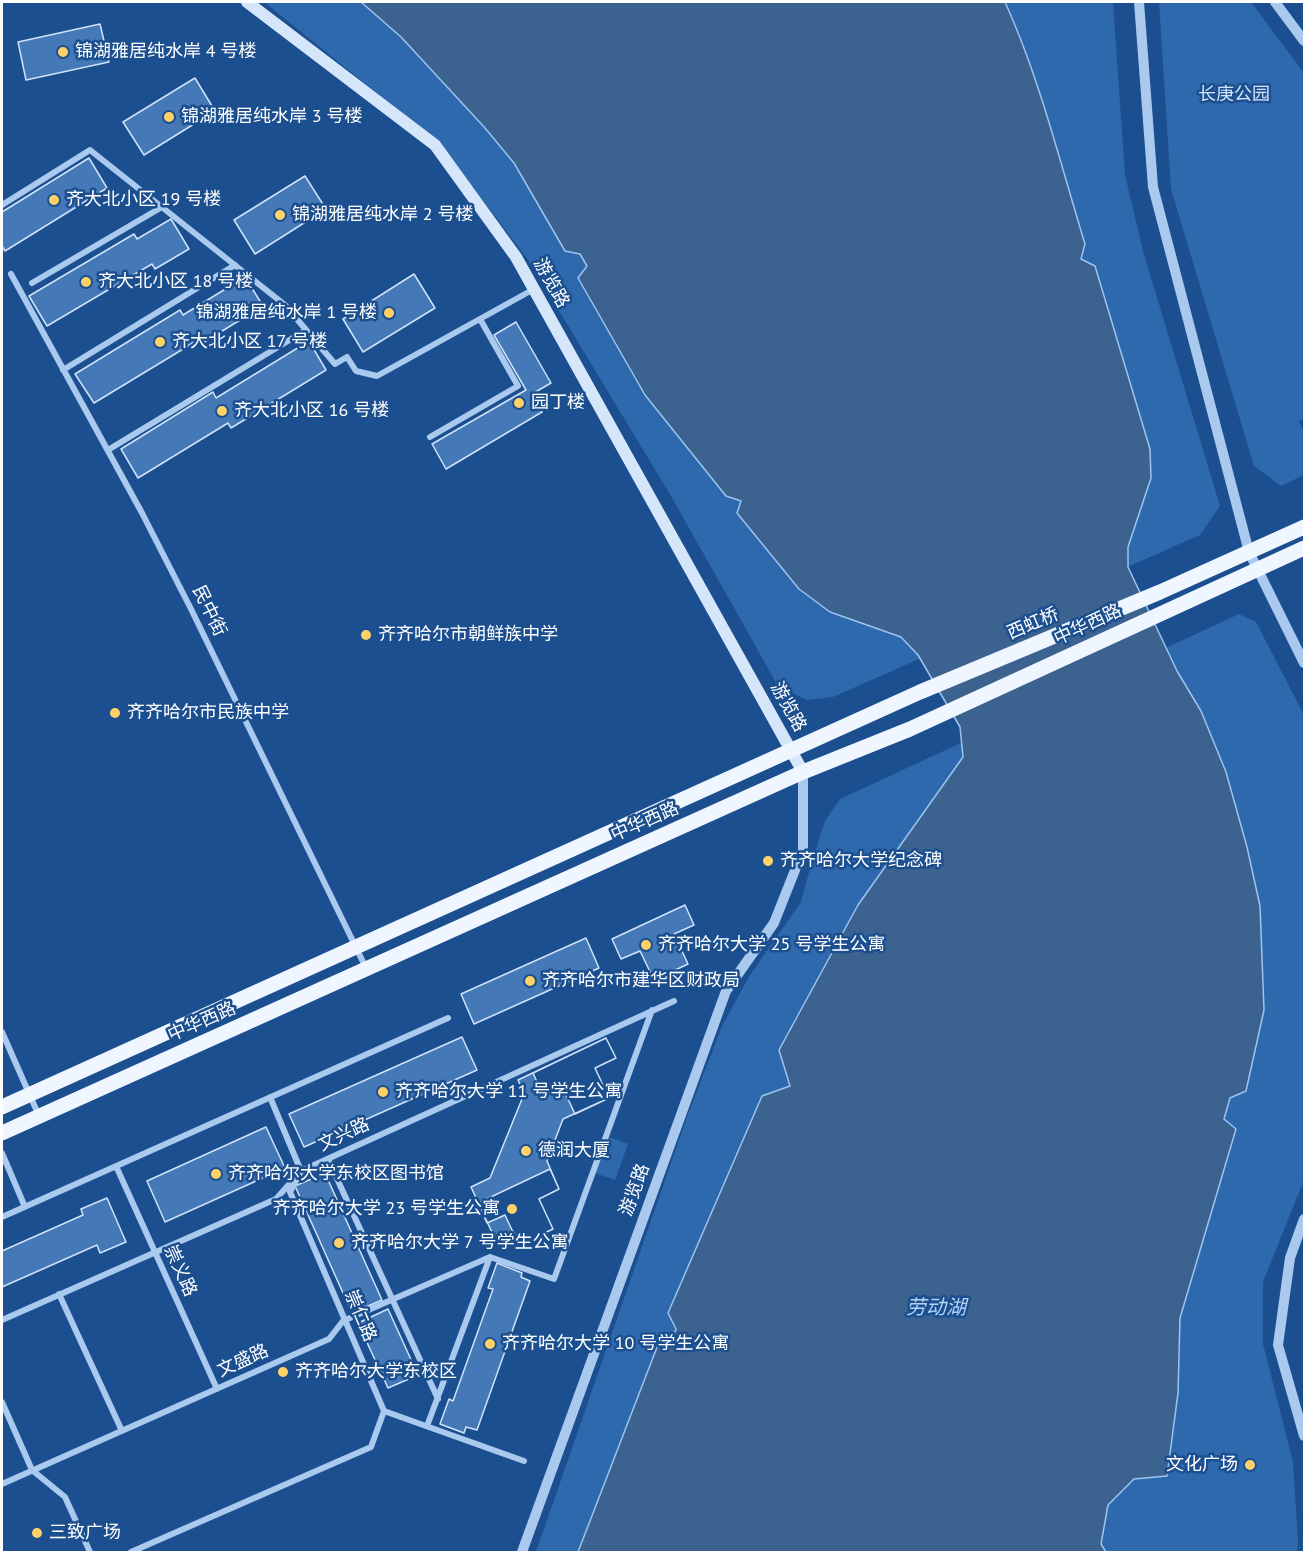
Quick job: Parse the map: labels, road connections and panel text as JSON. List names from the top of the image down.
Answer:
{
  "streets": {
    "main road": ["游览路", "西虹桥", "中华西路"],
    "street": [
      "民中街",
      "文兴路",
      "崇义路",
      "崇仁路",
      "文盛路"
    ]
  },
  "crossings": [
    ["游览路", "中华西路"],
    ["民中街", "中华西路"],
    ["西虹桥", "中华西路"],
    ["文兴路", "崇义路"],
    ["文兴路", "崇仁路"],
    ["崇义路", "文盛路"],
    ["崇仁路", "文盛路"]
  ],
  "water": ["劳动湖"],
  "parks": ["长庚公园"],
  "places": [
    "锦湖雅居纯水岸 4 号楼",
    "锦湖雅居纯水岸 3 号楼",
    "齐大北小区 19 号楼",
    "锦湖雅居纯水岸 2 号楼",
    "齐大北小区 18 号楼",
    "锦湖雅居纯水岸 1 号楼",
    "齐大北小区 17 号楼",
    "园丁楼",
    "齐大北小区 16 号楼",
    "齐齐哈尔市朝鲜族中学",
    "齐齐哈尔市民族中学",
    "齐齐哈尔大学纪念碑",
    "齐齐哈尔大学 25 号学生公寓",
    "齐齐哈尔市建华区财政局",
    "齐齐哈尔大学 11 号学生公寓",
    "德润大厦",
    "齐齐哈尔大学东校区图书馆",
    "齐齐哈尔大学 23 号学生公寓",
    "齐齐哈尔大学 7 号学生公寓",
    "齐齐哈尔大学 10 号学生公寓",
    "齐齐哈尔大学东校区",
    "文化广场",
    "三致广场"
  ]
}
